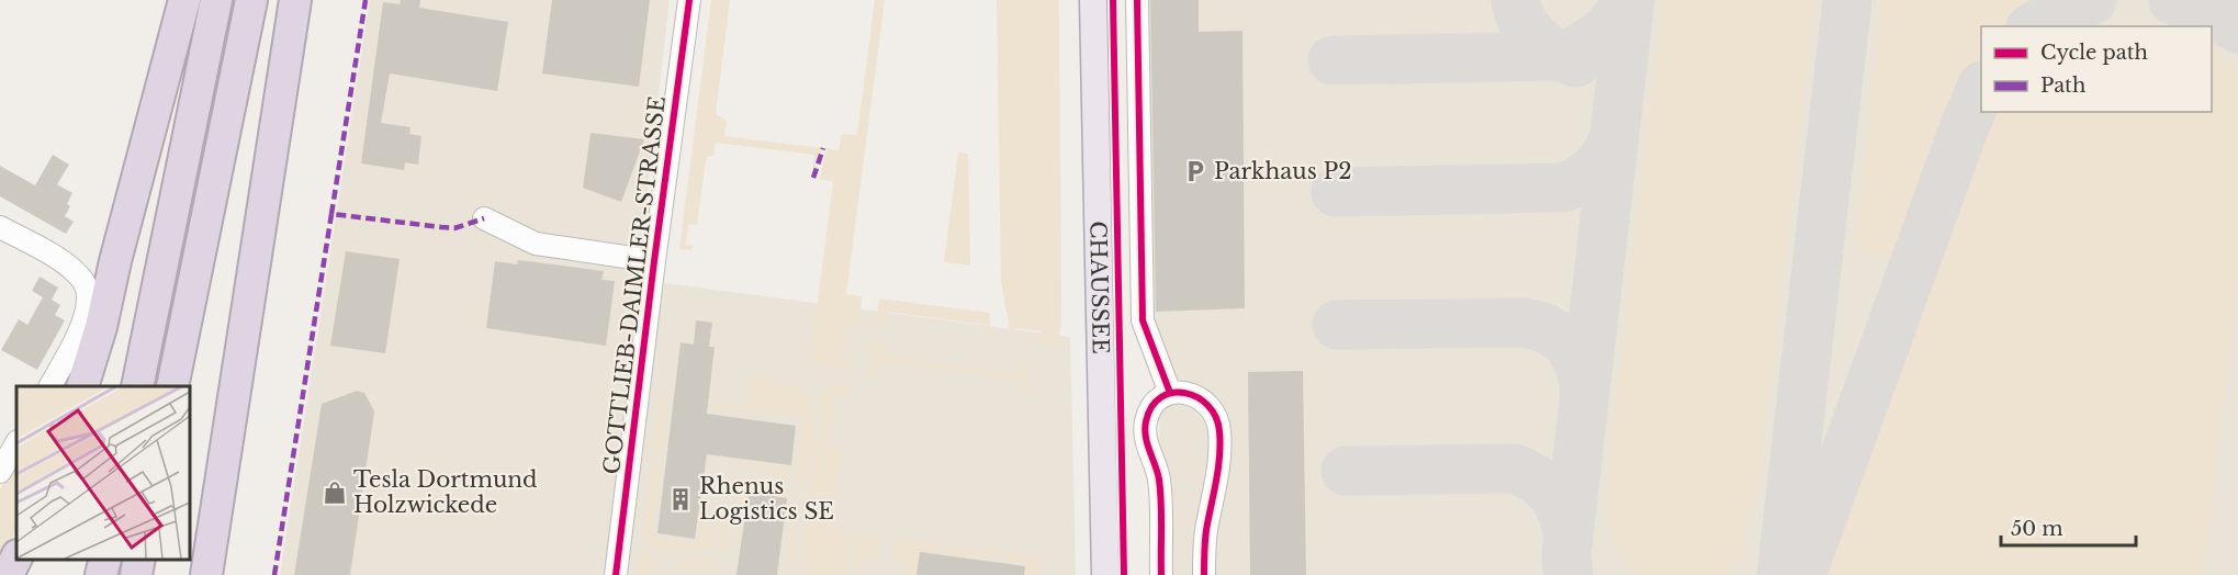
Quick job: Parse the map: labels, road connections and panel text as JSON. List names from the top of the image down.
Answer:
{
  "streets": {
    "main road": ["CHAUSSEE"],
    "street": ["GOTTLIEB-DAIMLER-STRASSE"]
  },
  "places": {
    "parking": ["Parkhaus P2"],
    "shop": ["Tesla Dortmund Holzwickede"],
    "building": ["Rhenus Logistics SE"]
  },
  "legend": ["Cycle path", "Path"],
  "scale_bar": "50 m"
}
